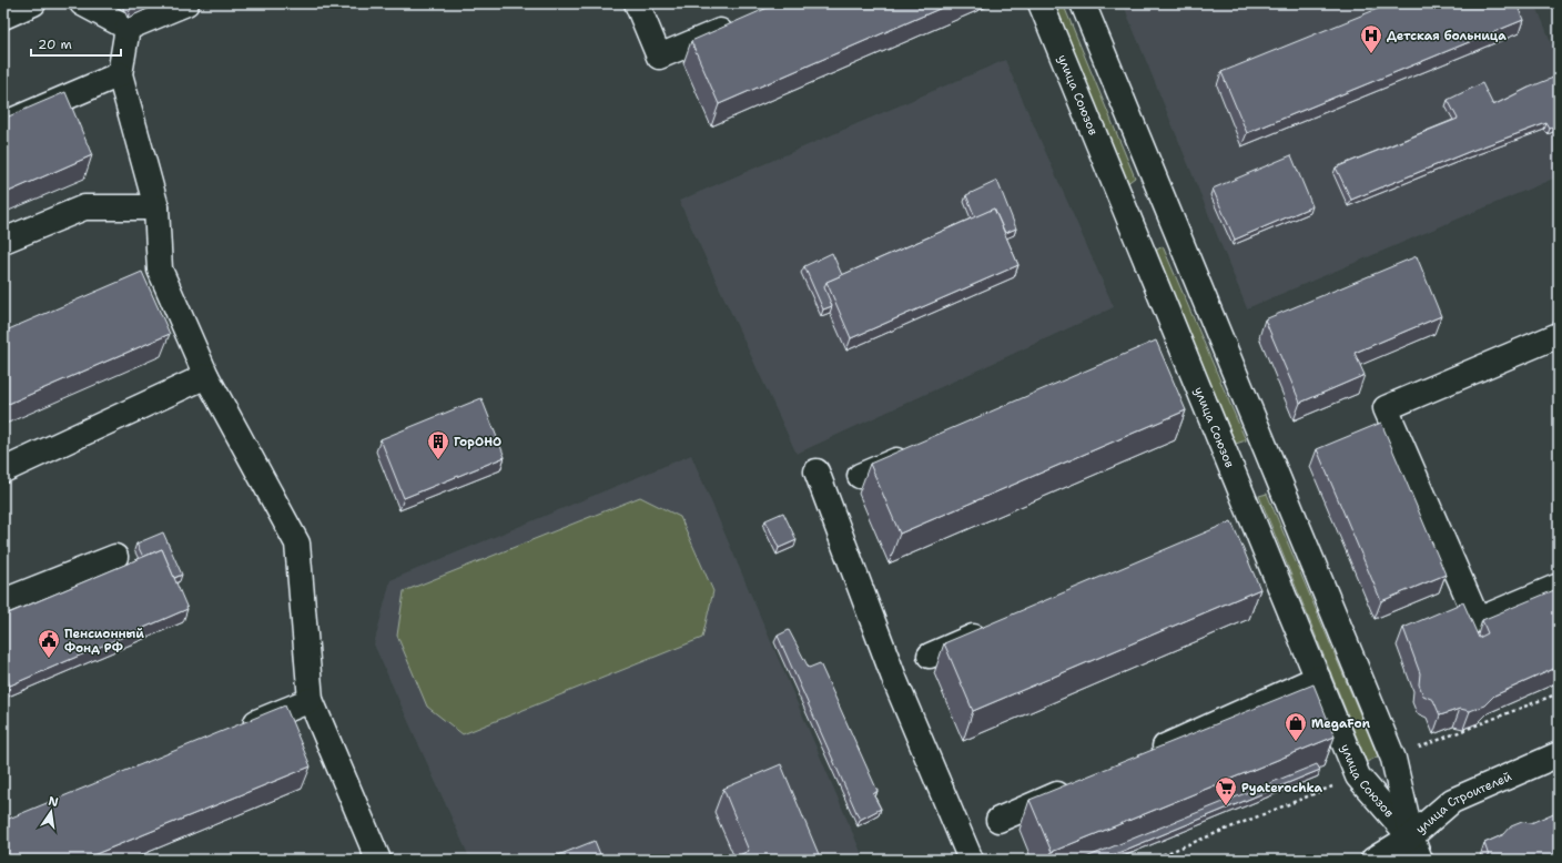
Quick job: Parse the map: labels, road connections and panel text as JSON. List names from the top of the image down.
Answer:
{
  "streets": {
    "street": ["улица Союзов", "улица Строителей"]
  },
  "crossings": [
    ["улица Союзов", "улица Строителей"]
  ],
  "places": {
    "hospital": ["Детская больница"],
    "building": ["ГорОНО"],
    "public building": ["Пенсионный Фонд РФ"],
    "shop": ["MegaFon"],
    "supermarket": ["Pyaterochka"]
  },
  "scale_bar": "20 m",
  "north": "top"
}
